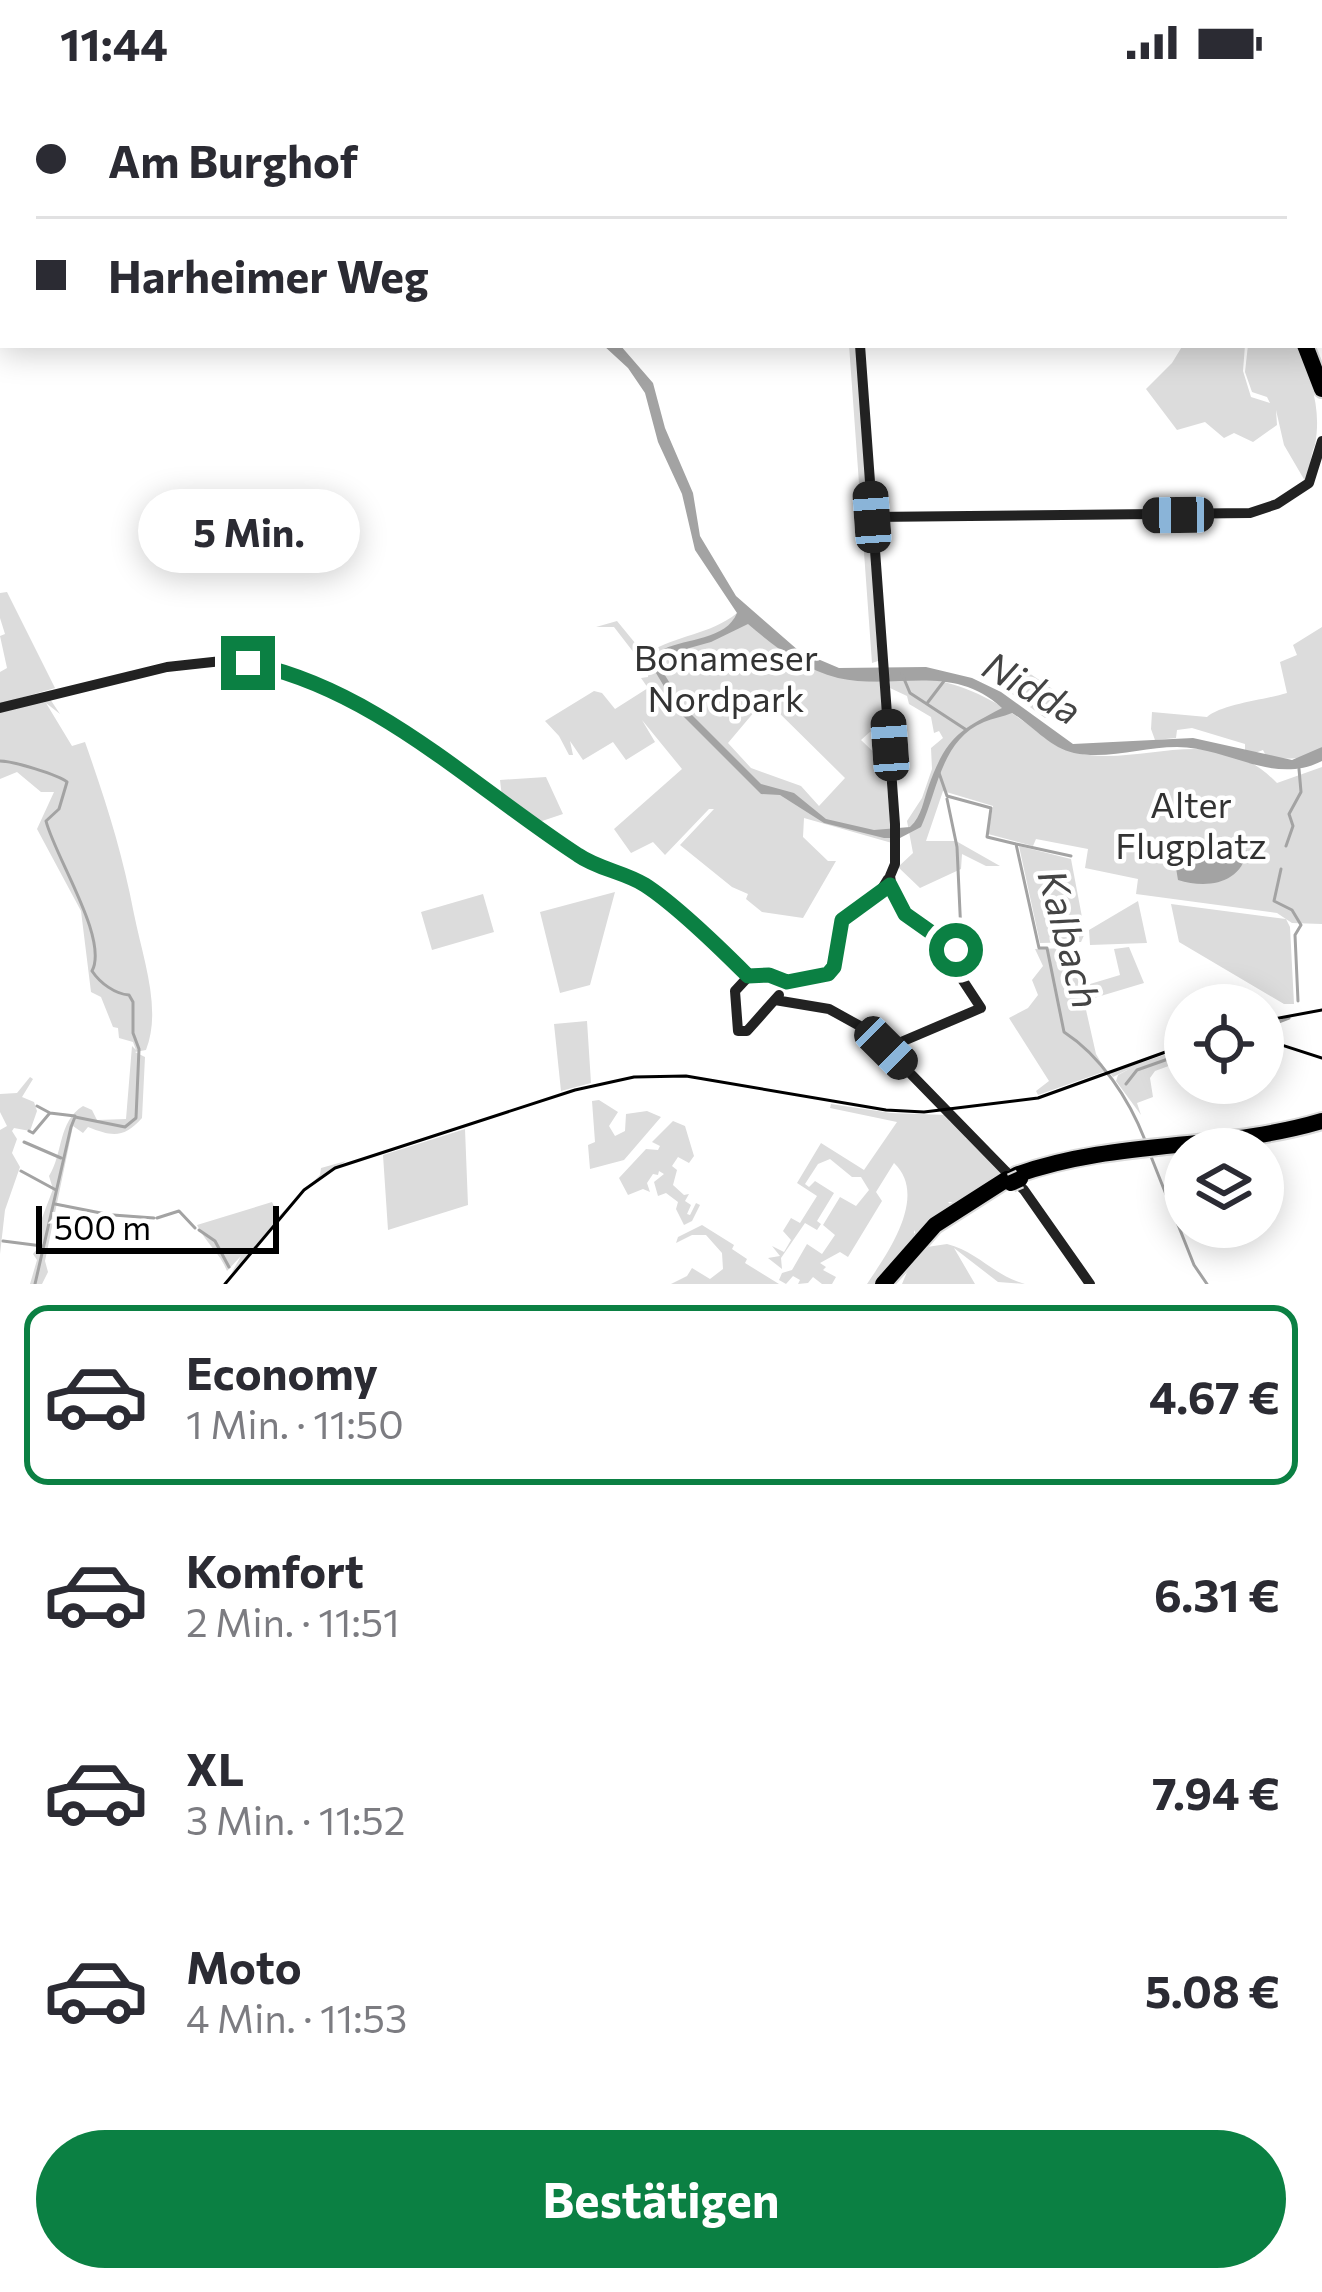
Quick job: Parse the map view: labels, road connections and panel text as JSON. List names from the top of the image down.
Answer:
{
  "water": ["Nidda", "Kalbach"],
  "parks": ["Bonameser Nordpark", "Alter Flugplatz"],
  "scale_bar": "500 m",
  "page": {
    "status": "11:44",
    "banner": ["Am Burghof", "Harheimer Weg"],
    "bubble": "5 Min.",
    "scale": "500 m",
    "list": [
      {
        "name": "Economy",
        "note": "1 Min. · 11:50",
        "value": "4.67 €"
      },
      {
        "name": "Komfort",
        "note": "2 Min. · 11:51",
        "value": "6.31 €"
      },
      {
        "name": "XL",
        "note": "3 Min. · 11:52",
        "value": "7.94 €"
      },
      {
        "name": "Moto",
        "note": "4 Min. · 11:53",
        "value": "5.08 €"
      }
    ],
    "buttons": "Bestätigen"
  }
}
